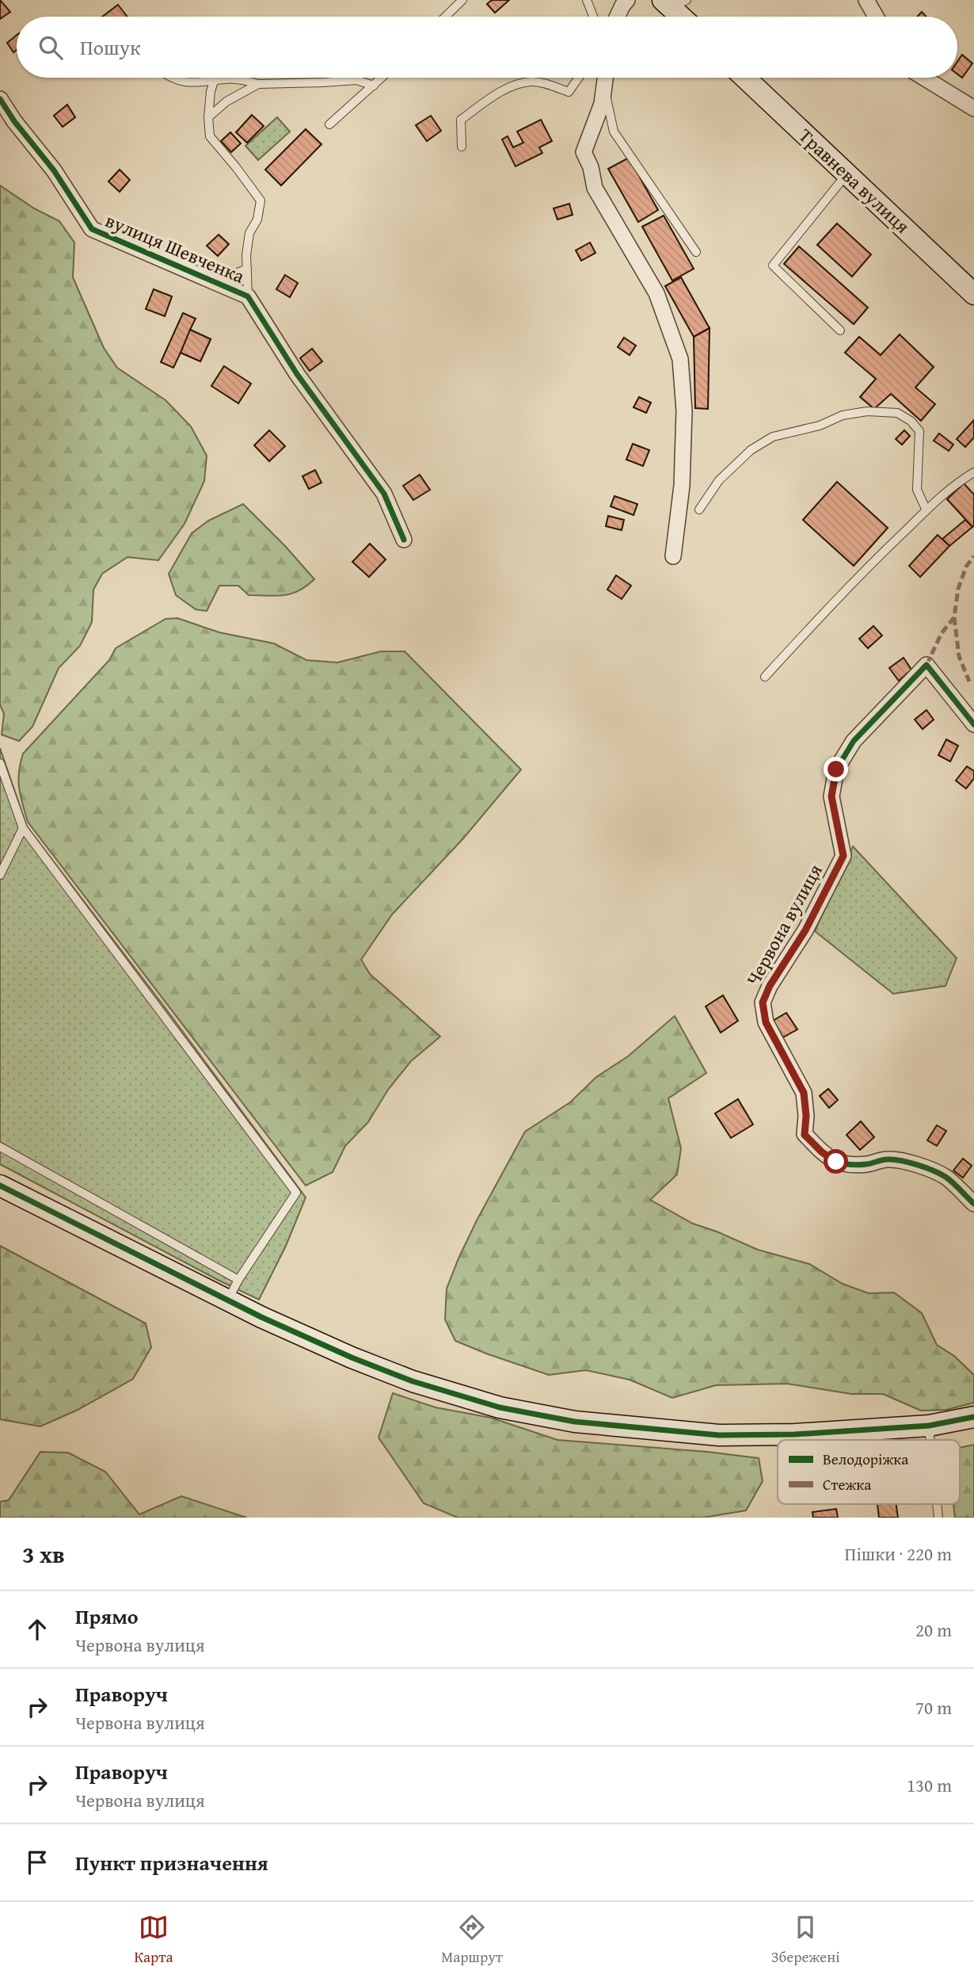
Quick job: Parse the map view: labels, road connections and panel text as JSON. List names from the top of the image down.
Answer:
{
  "streets": {
    "street": ["Травнева вулиця", "вулиця Шевченка", "Червона вулиця"]
  },
  "legend": ["Велодоріжка", "Стежка"],
  "page": {
    "search": "Пошук",
    "heading": ["3 хв", "Пішки · 220 m"],
    "list": [
      ["Прямо", "Червона вулиця", "20 m"],
      ["Праворуч", "Червона вулиця", "70 m"],
      ["Праворуч", "Червона вулиця", "130 m"],
      "Пункт призначення"
    ],
    "nav": ["Карта", "Маршрут", "Збережені"]
  }
}
